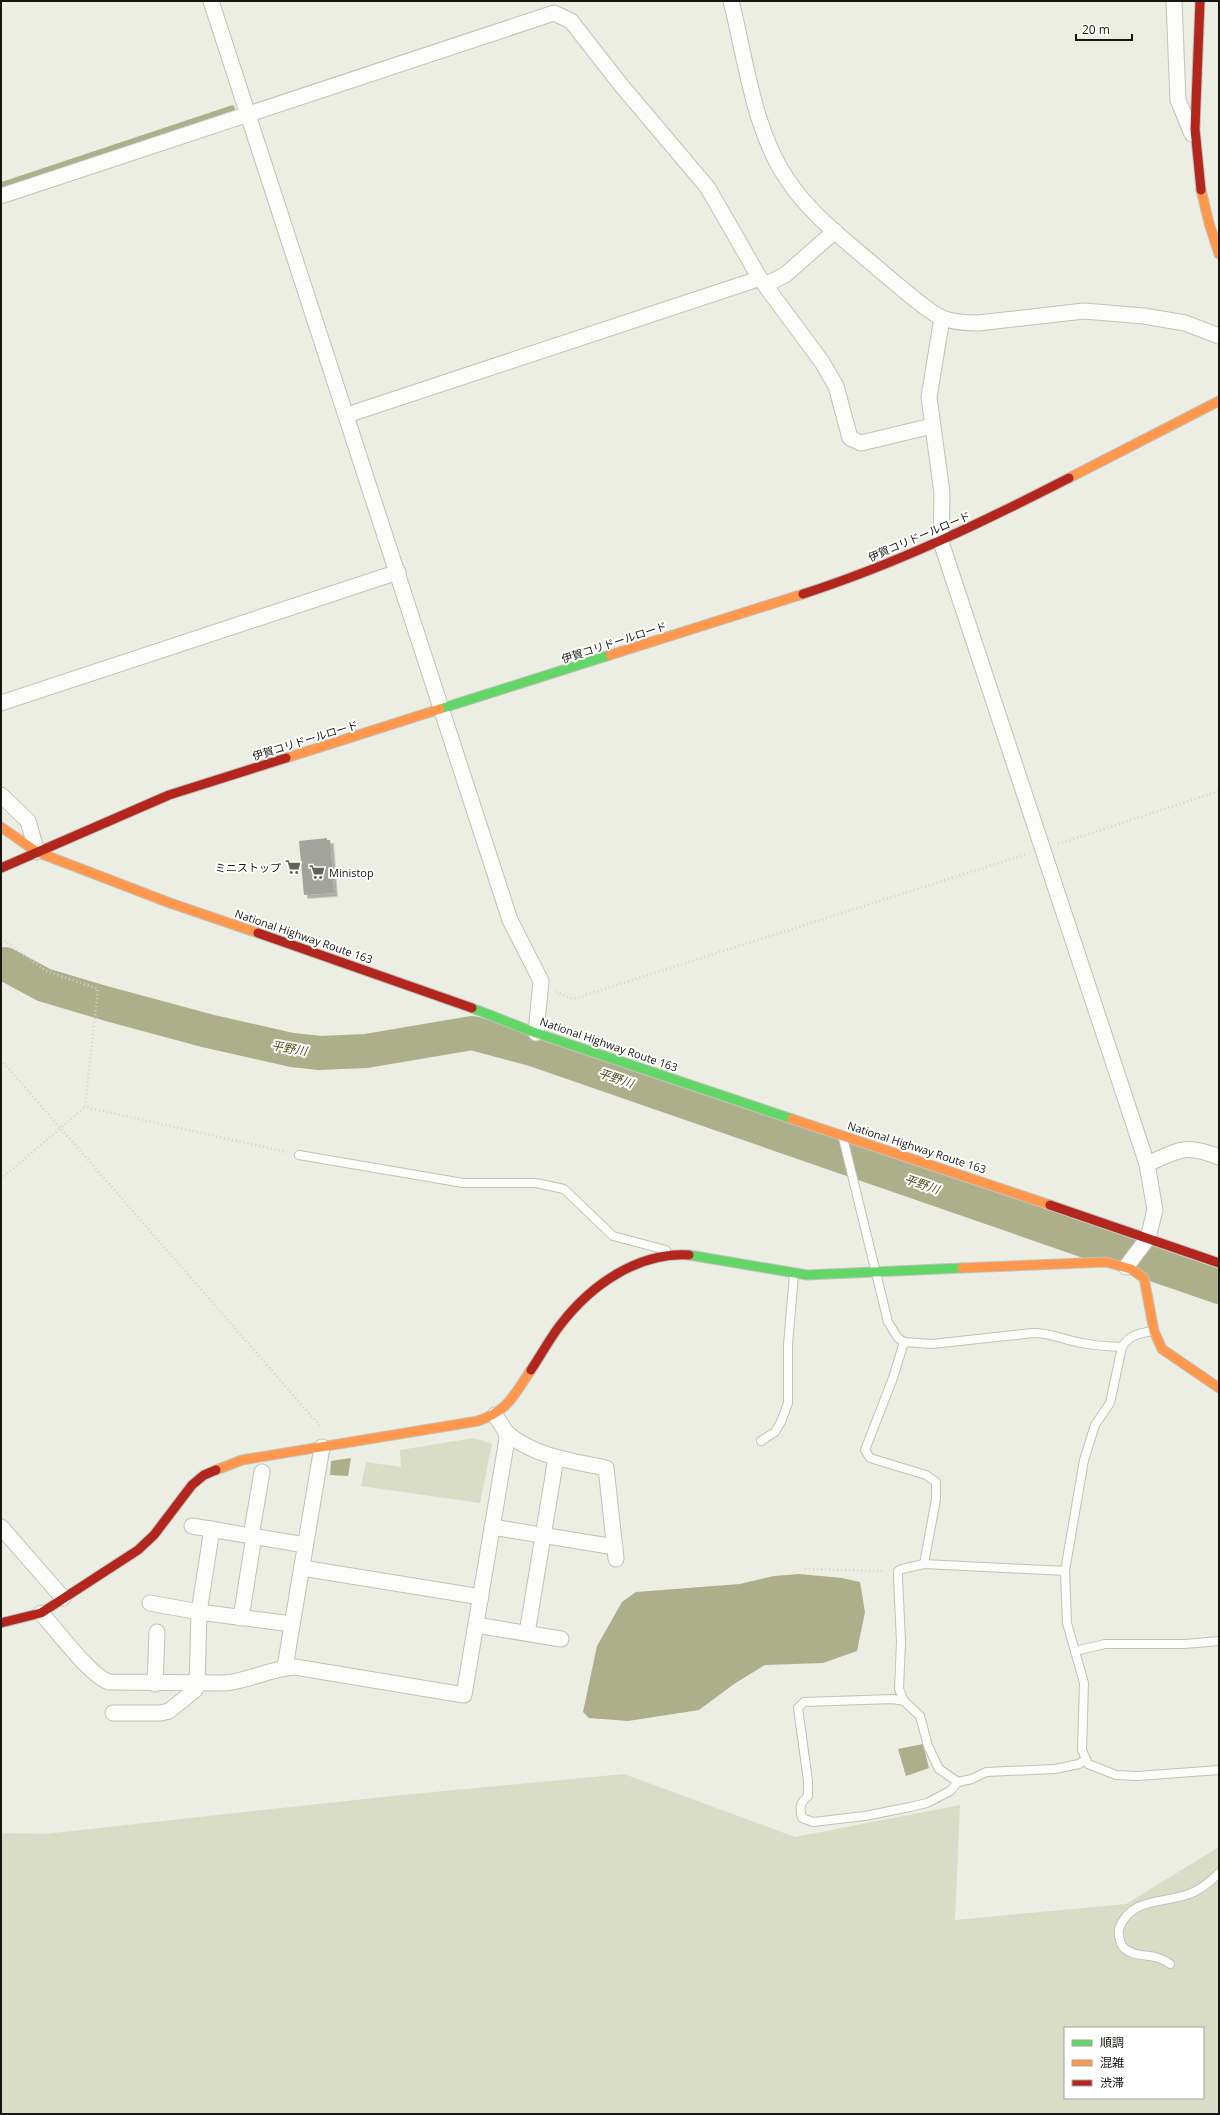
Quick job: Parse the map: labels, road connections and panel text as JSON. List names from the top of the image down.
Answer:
{
  "streets": {
    "main road": ["伊賀コリドールロード", "National Highway Route 163"]
  },
  "crossings": [
    ["伊賀コリドールロード", "National Highway Route 163"]
  ],
  "water": ["平野川"],
  "places": {
    "supermarket": ["ミニストップ", "Ministop"]
  },
  "legend": ["順調", "混雑", "渋滞"],
  "scale_bar": "20 m"
}
